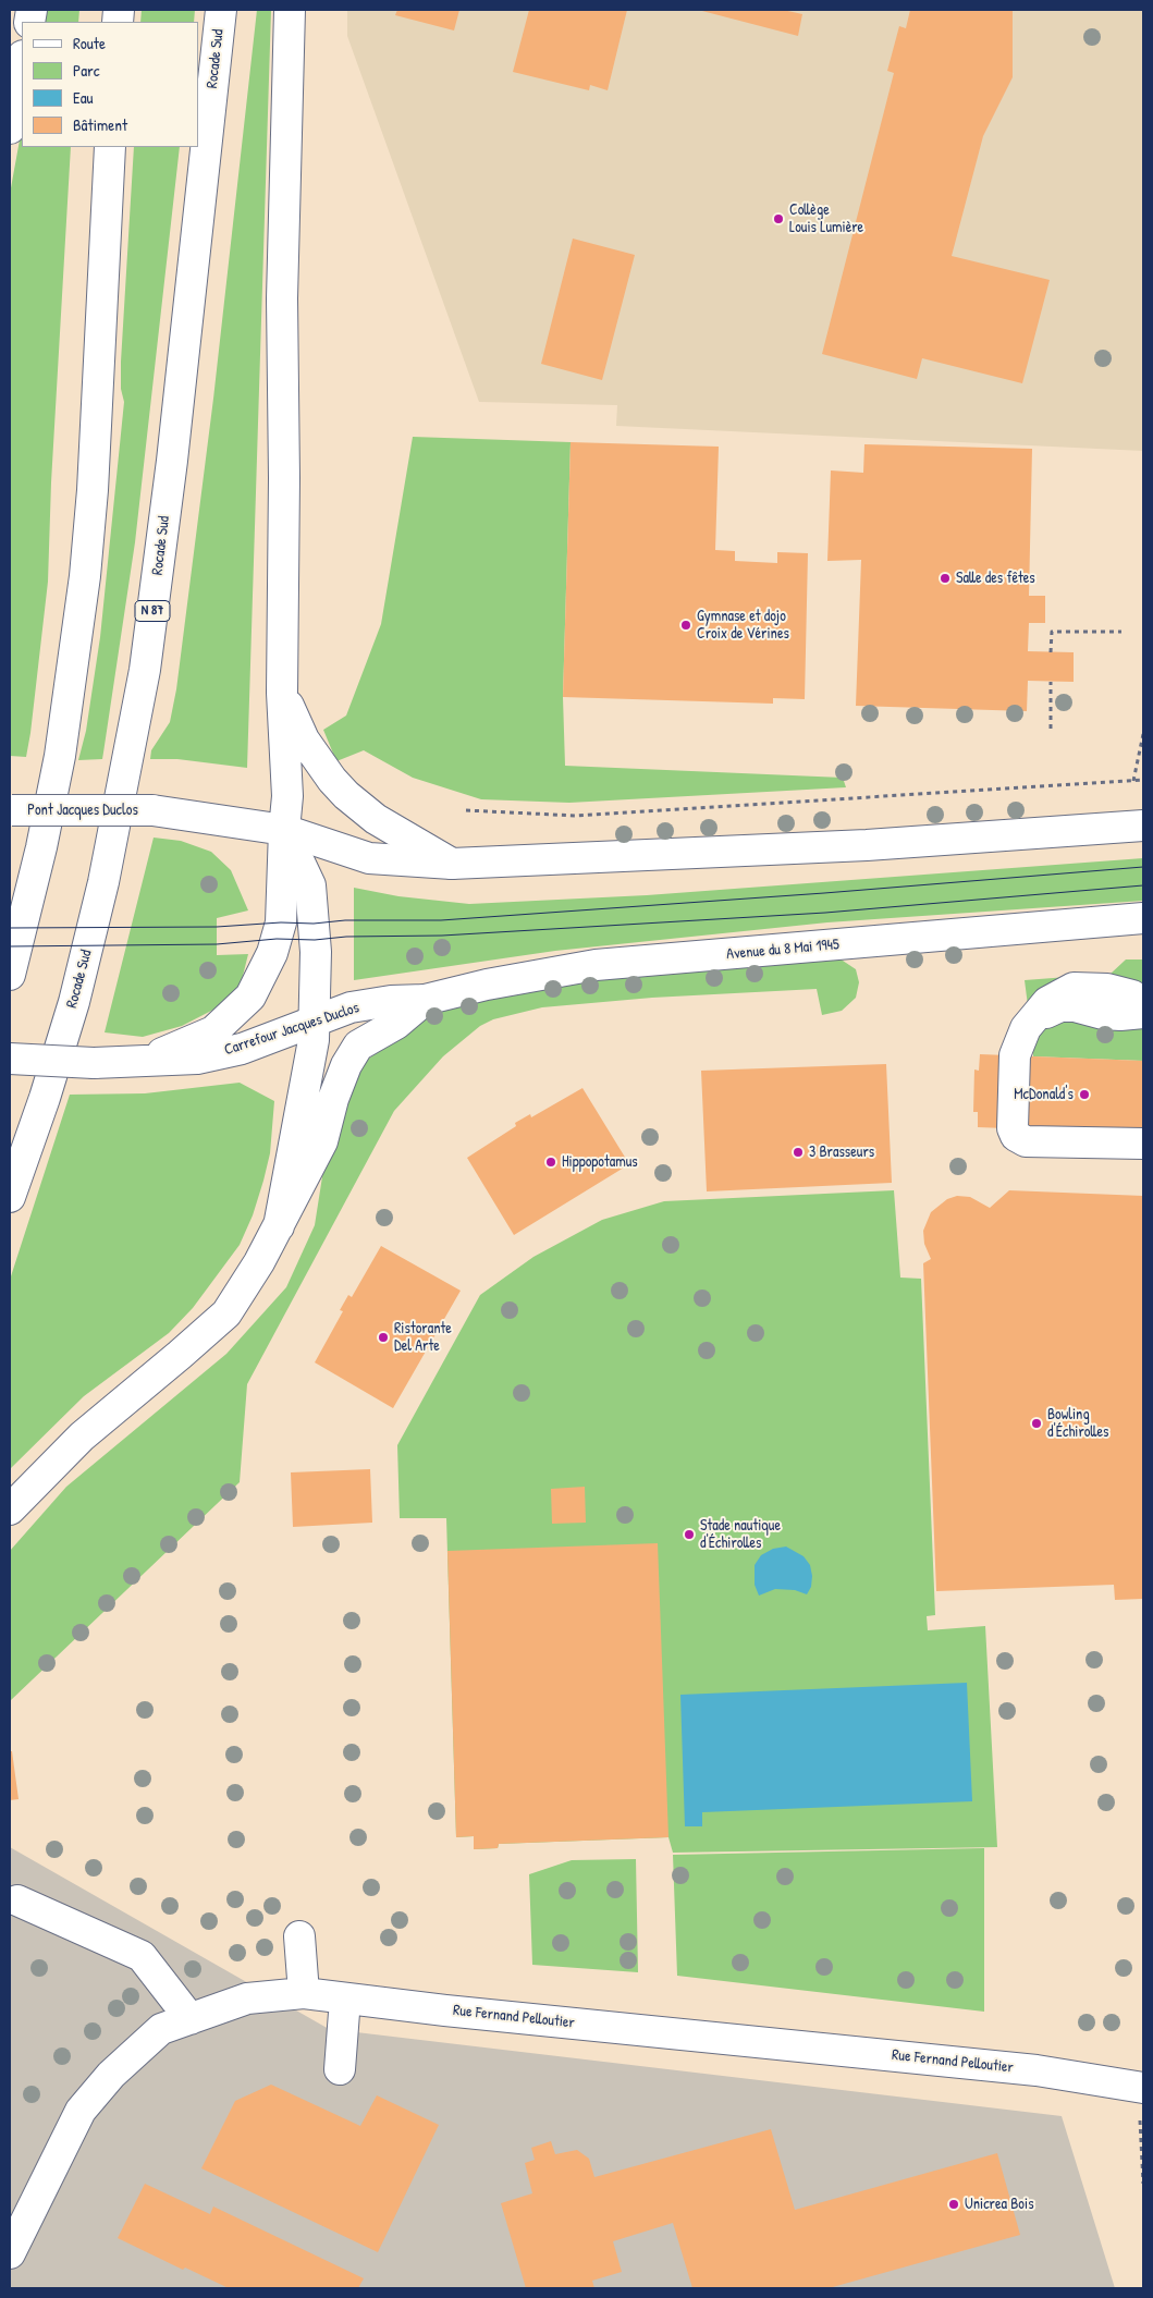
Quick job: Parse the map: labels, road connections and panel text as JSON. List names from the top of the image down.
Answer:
{
  "streets": {
    "main road": [
      "Rocade Sud",
      "N 87",
      "Pont Jacques Duclos",
      "Avenue du 8 Mai 1945",
      "Carrefour Jacques Duclos",
      "Rue Fernand Pelloutier"
    ]
  },
  "crossings": [
    ["Avenue du 8 Mai 1945", "Carrefour Jacques Duclos"]
  ],
  "places": [
    "Collège Louis Lumière",
    "Salle des fêtes",
    "Gymnase et dojo Croix de Vérines",
    "McDonald's",
    "3 Brasseurs",
    "Hippopotamus",
    "Ristorante Del Arte",
    "Bowling d'Échirolles",
    "Stade nautique d'Échirolles",
    "Unicrea Bois"
  ],
  "legend": [
    "Route",
    "Parc",
    "Eau",
    "Bâtiment"
  ]
}
